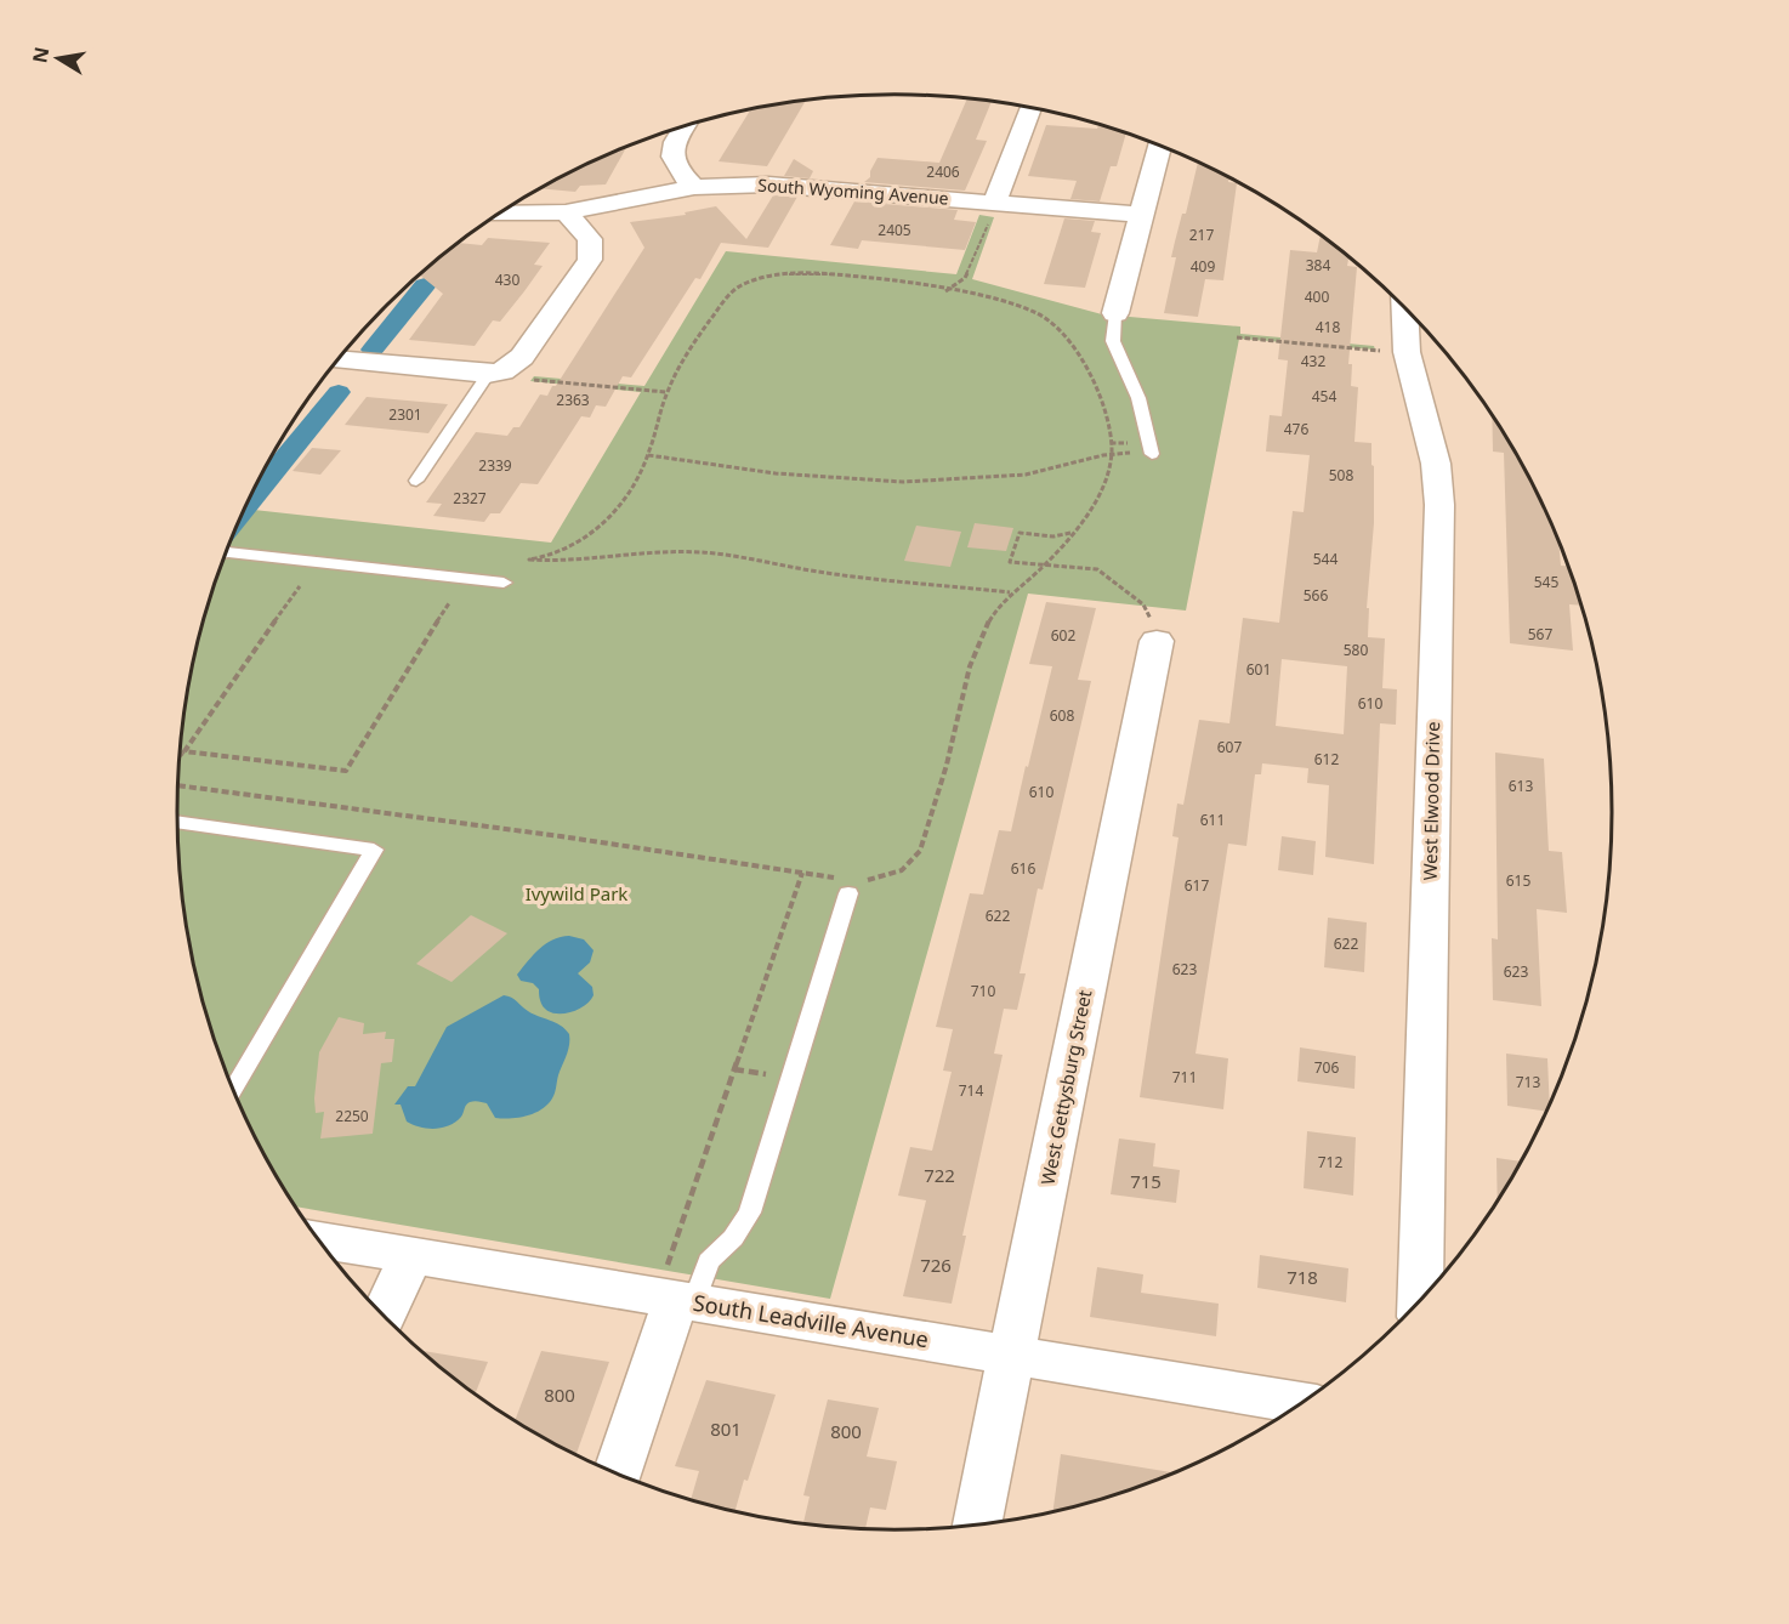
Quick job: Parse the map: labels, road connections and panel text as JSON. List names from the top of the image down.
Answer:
{
  "streets": {
    "street": [
      "South Wyoming Avenue",
      "West Elwood Drive",
      "West Gettysburg Street",
      "South Leadville Avenue"
    ]
  },
  "crossings": [
    ["West Gettysburg Street", "South Leadville Avenue"]
  ],
  "parks": ["Ivywild Park"],
  "house_numbers": [
    "2406",
    "2405",
    "217",
    "384",
    "409",
    "430",
    "400",
    "418",
    "432",
    "454",
    "2363",
    "2301",
    "476",
    "2339",
    "508",
    "2327",
    "544",
    "545",
    "566",
    "567",
    "602",
    "580",
    "601",
    "610",
    "608",
    "607",
    "612",
    "613",
    "610",
    "611",
    "616",
    "615",
    "617",
    "622",
    "622",
    "623",
    "623",
    "710",
    "706",
    "711",
    "713",
    "714",
    "2250",
    "712",
    "722",
    "715",
    "726",
    "718",
    "800",
    "801",
    "800"
  ],
  "north": "left"
}
